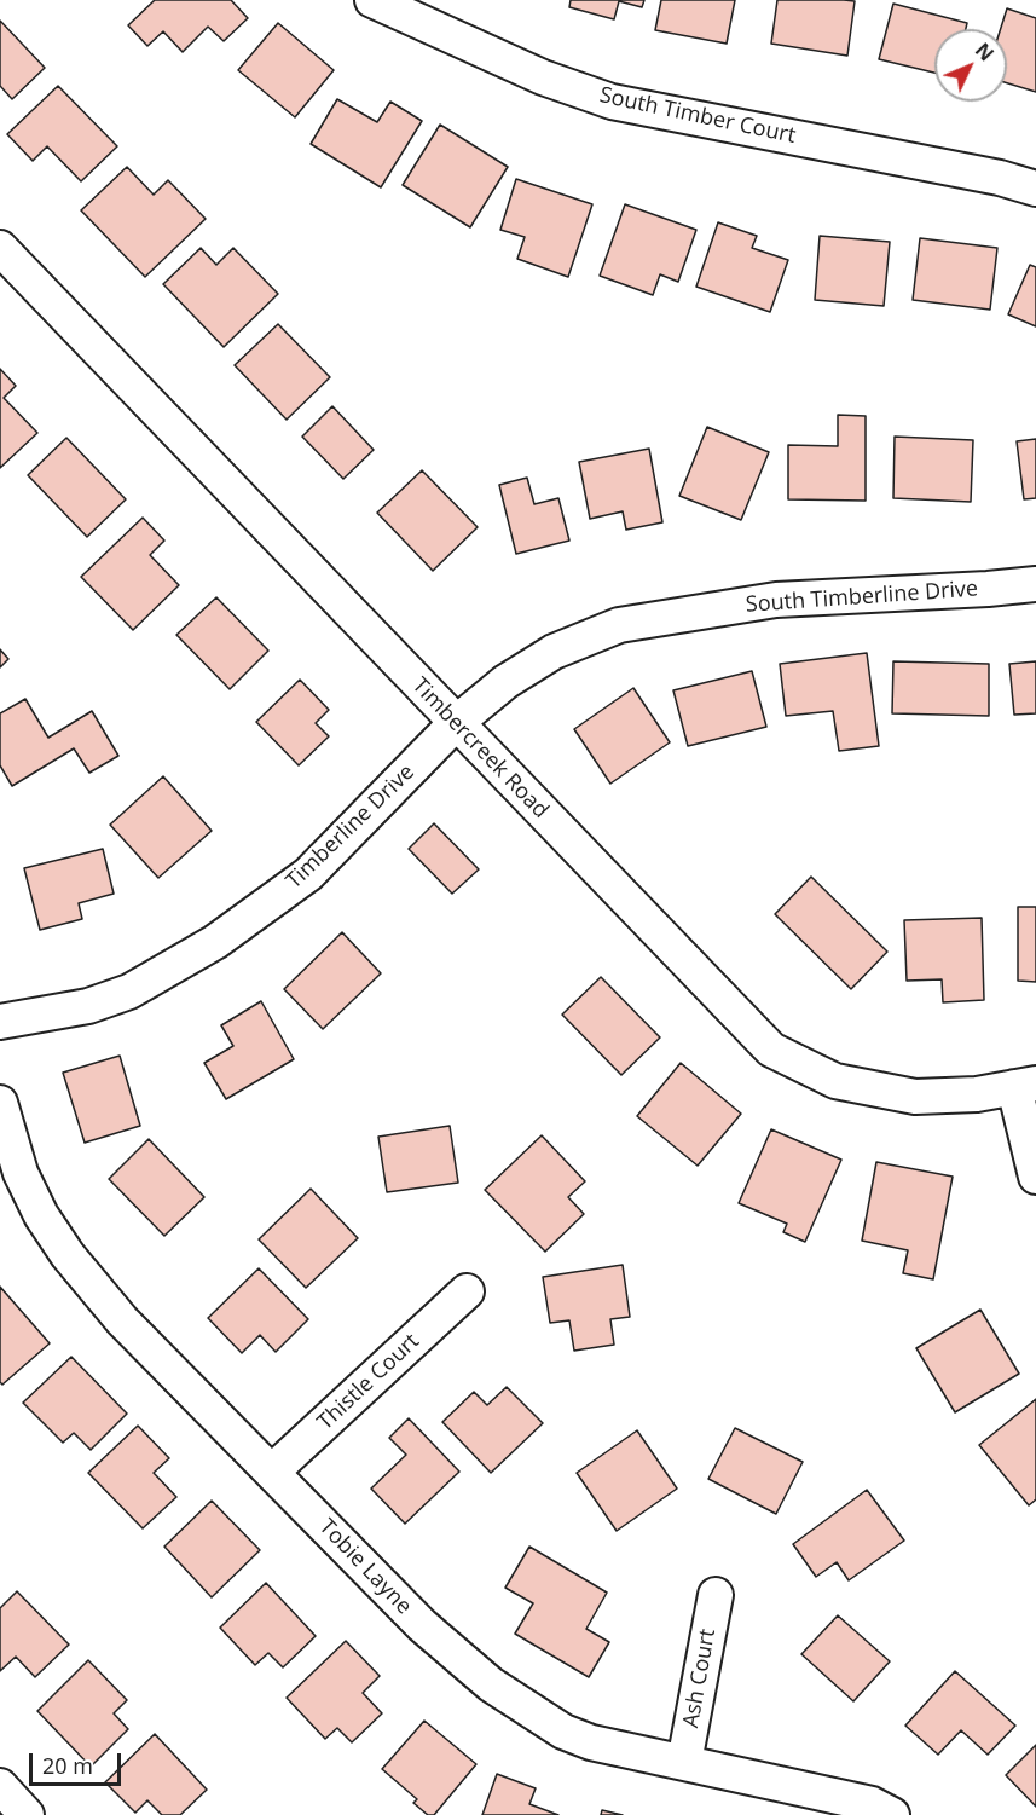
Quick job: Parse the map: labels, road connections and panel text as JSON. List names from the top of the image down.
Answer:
{
  "streets": {
    "street": [
      "South Timber Court",
      "South Timberline Drive",
      "Timbercreek Road",
      "Timberline Drive",
      "Thistle Court",
      "Tobie Layne",
      "Ash Court"
    ]
  },
  "crossings": [
    ["South Timberline Drive", "Timbercreek Road"],
    ["South Timberline Drive", "Timberline Drive"],
    ["Timbercreek Road", "Timberline Drive"],
    ["Thistle Court", "Tobie Layne"],
    ["Tobie Layne", "Ash Court"]
  ],
  "scale_bar": "20 m",
  "north": "top right"
}
